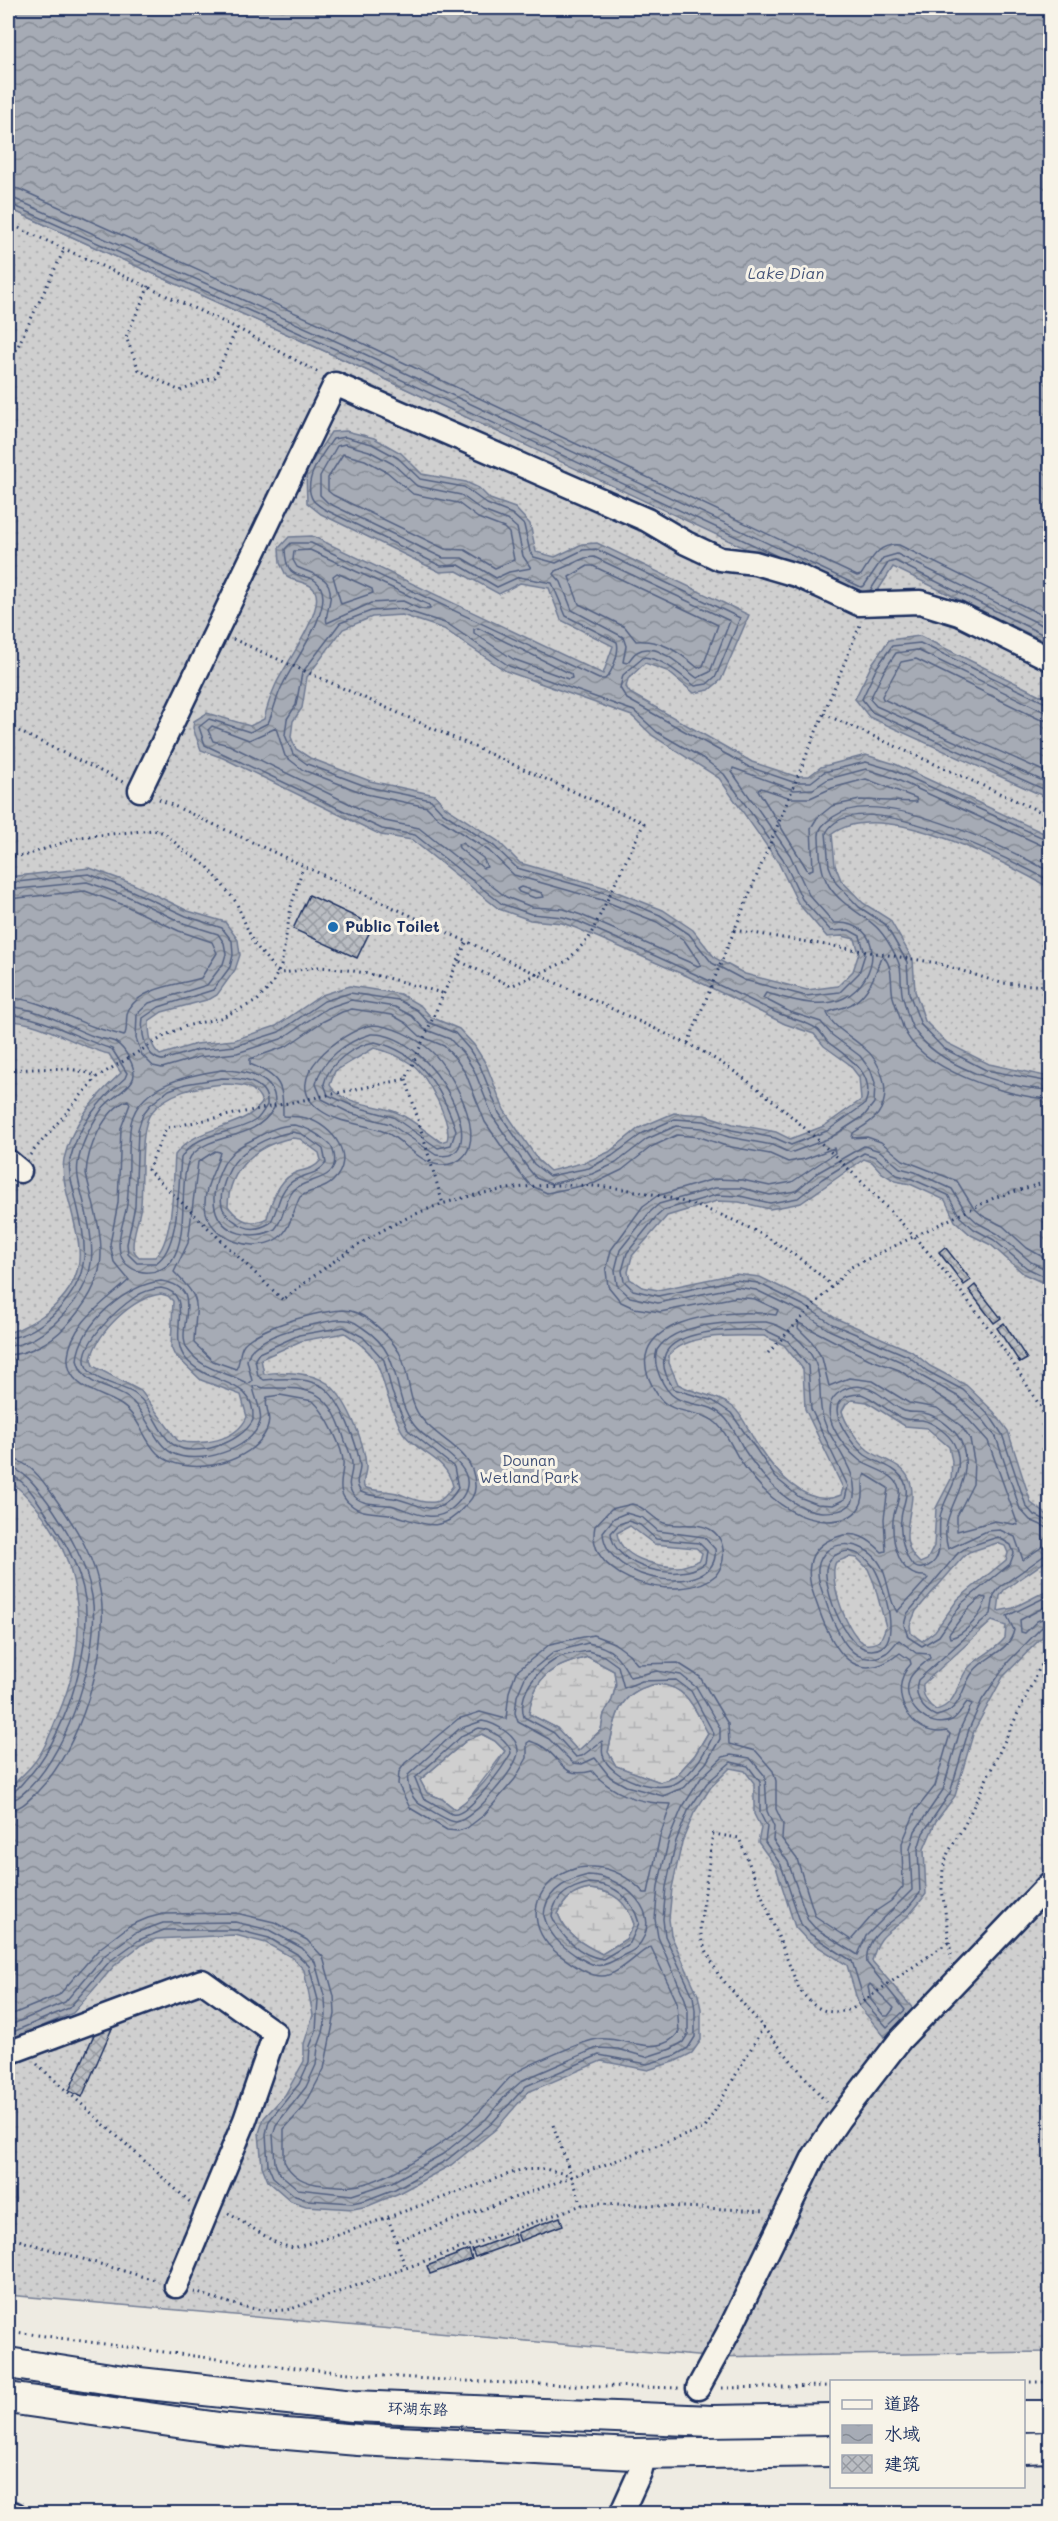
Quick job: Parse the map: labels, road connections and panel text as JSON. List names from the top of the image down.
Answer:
{
  "streets": {
    "main road": ["环湖东路"]
  },
  "water": ["Lake Dian"],
  "parks": ["Dounan Wetland Park"],
  "places": ["Public Toilet"],
  "legend": ["道路", "水域", "建筑"]
}
